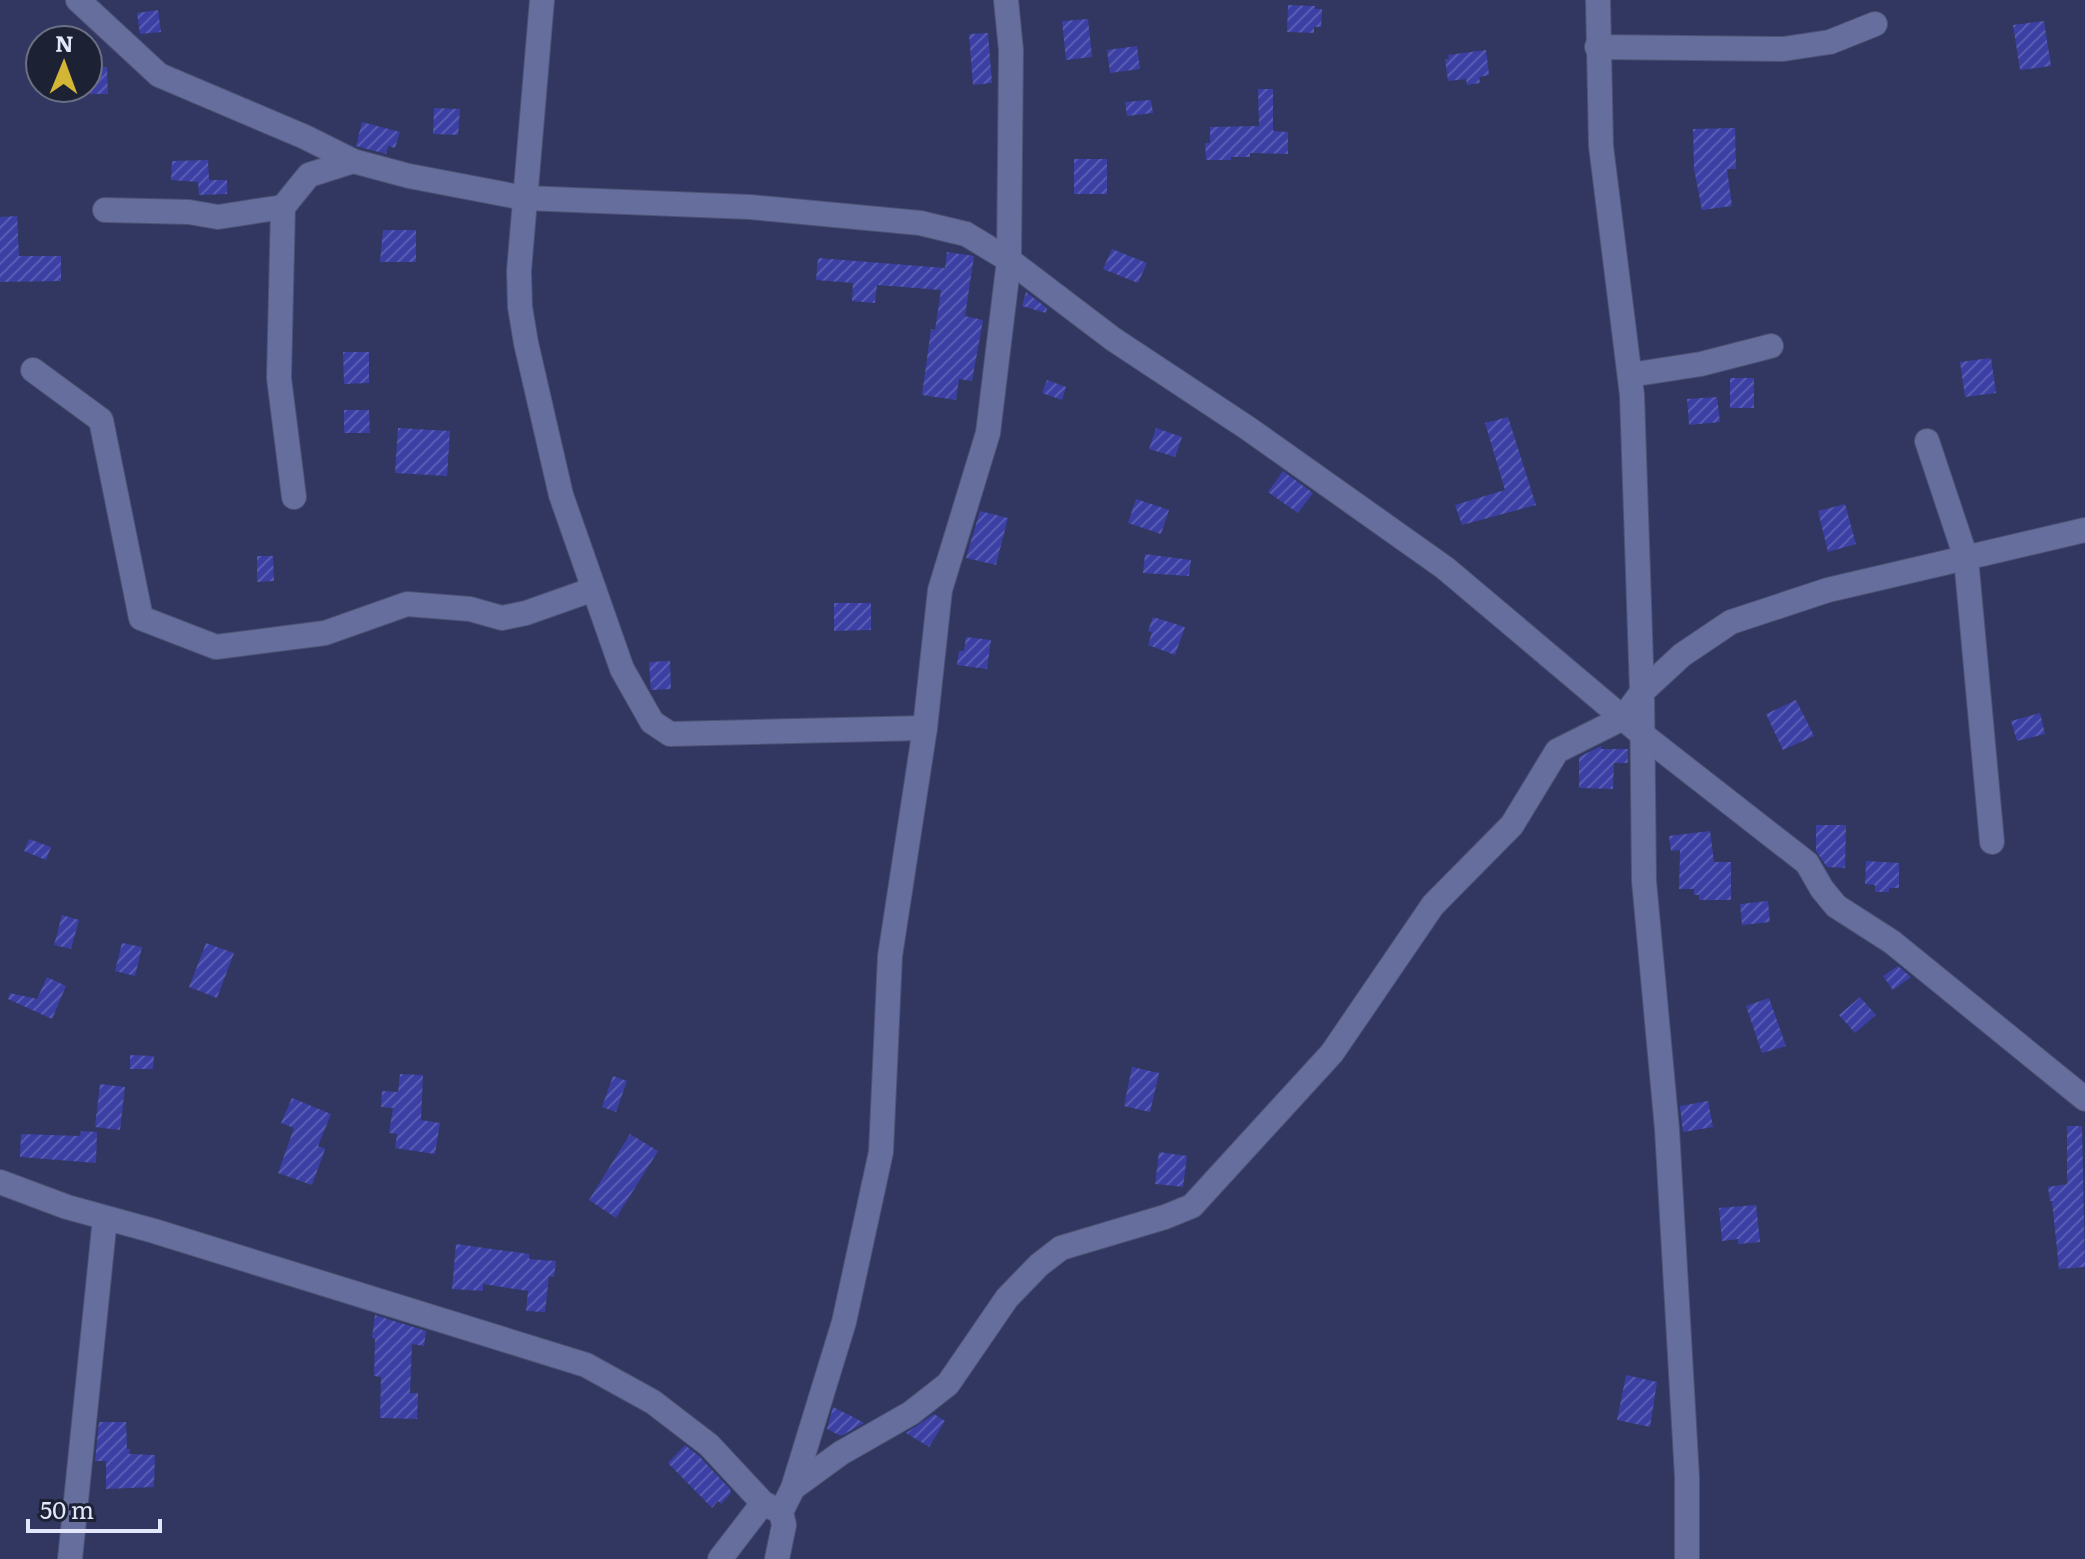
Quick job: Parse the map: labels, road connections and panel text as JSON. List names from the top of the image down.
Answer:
{
  "scale_bar": "50 m",
  "north": "top"
}
